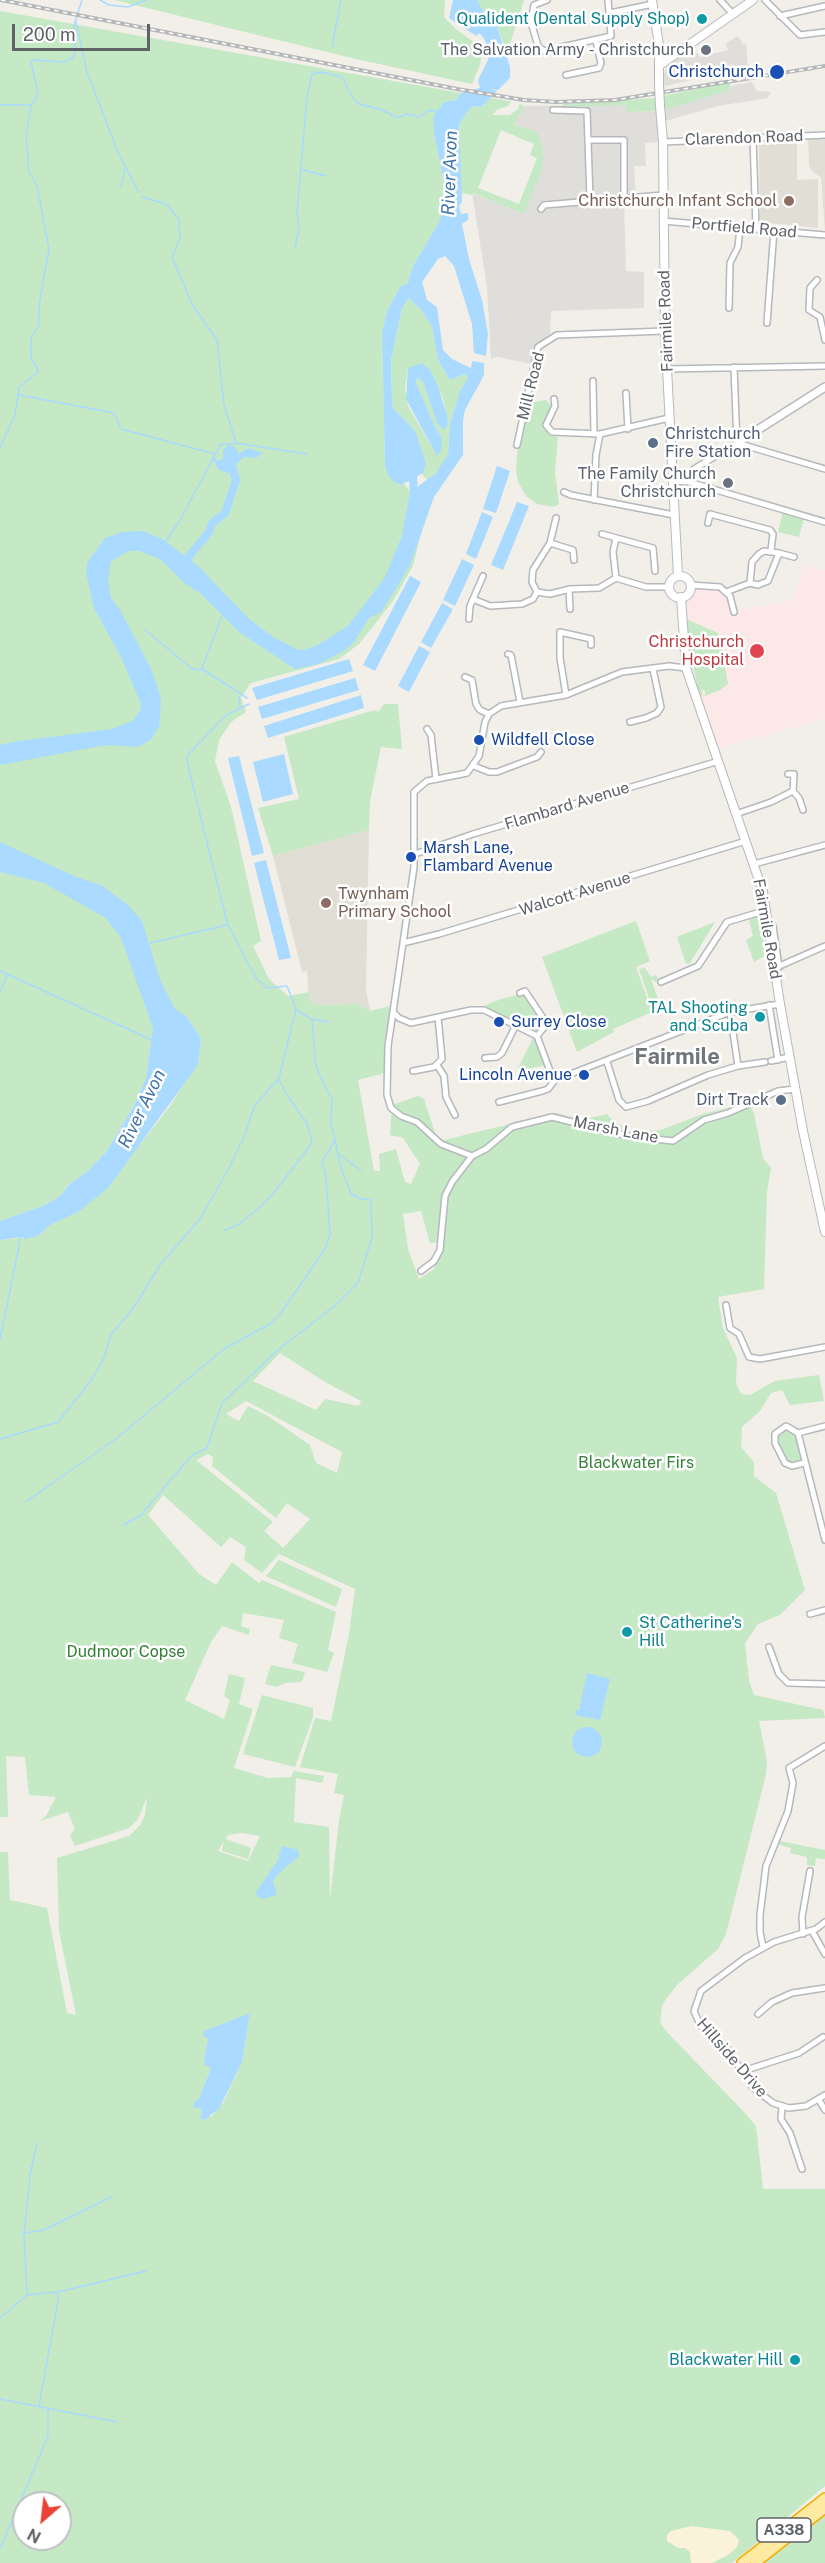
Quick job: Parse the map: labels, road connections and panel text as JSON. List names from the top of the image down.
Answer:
{
  "streets": {
    "highway": ["A338"],
    "main road": ["Fairmile Road"],
    "street": [
      "Clarendon Road",
      "Portfield Road",
      "Mill Road",
      "Flambard Avenue",
      "Walcott Avenue",
      "Marsh Lane",
      "Hillside Drive"
    ]
  },
  "crossings": [
    ["Clarendon Road", "Fairmile Road"],
    ["Portfield Road", "Fairmile Road"],
    ["Fairmile Road", "Mill Road"],
    ["Fairmile Road", "Flambard Avenue"],
    ["Fairmile Road", "Walcott Avenue"],
    ["Fairmile Road", "Marsh Lane"]
  ],
  "districts": ["Fairmile"],
  "water": ["River Avon"],
  "parks": ["Blackwater Firs", "Dudmoor Copse"],
  "places": [
    "Qualident (Dental Supply Shop)",
    "The Salvation Army - Christchurch",
    "Christchurch",
    "Christchurch Infant School",
    "Christchurch Fire Station",
    "The Family Church Christchurch",
    "Christchurch Hospital",
    "Wildfell Close",
    "Marsh Lane, Flambard Avenue",
    "Twynham Primary School",
    "TAL Shooting and Scuba",
    "Surrey Close",
    "Lincoln Avenue",
    "Dirt Track",
    "St Catherine's Hill",
    "Blackwater Hill"
  ],
  "scale_bar": "200 m",
  "north": "bottom left"
}
